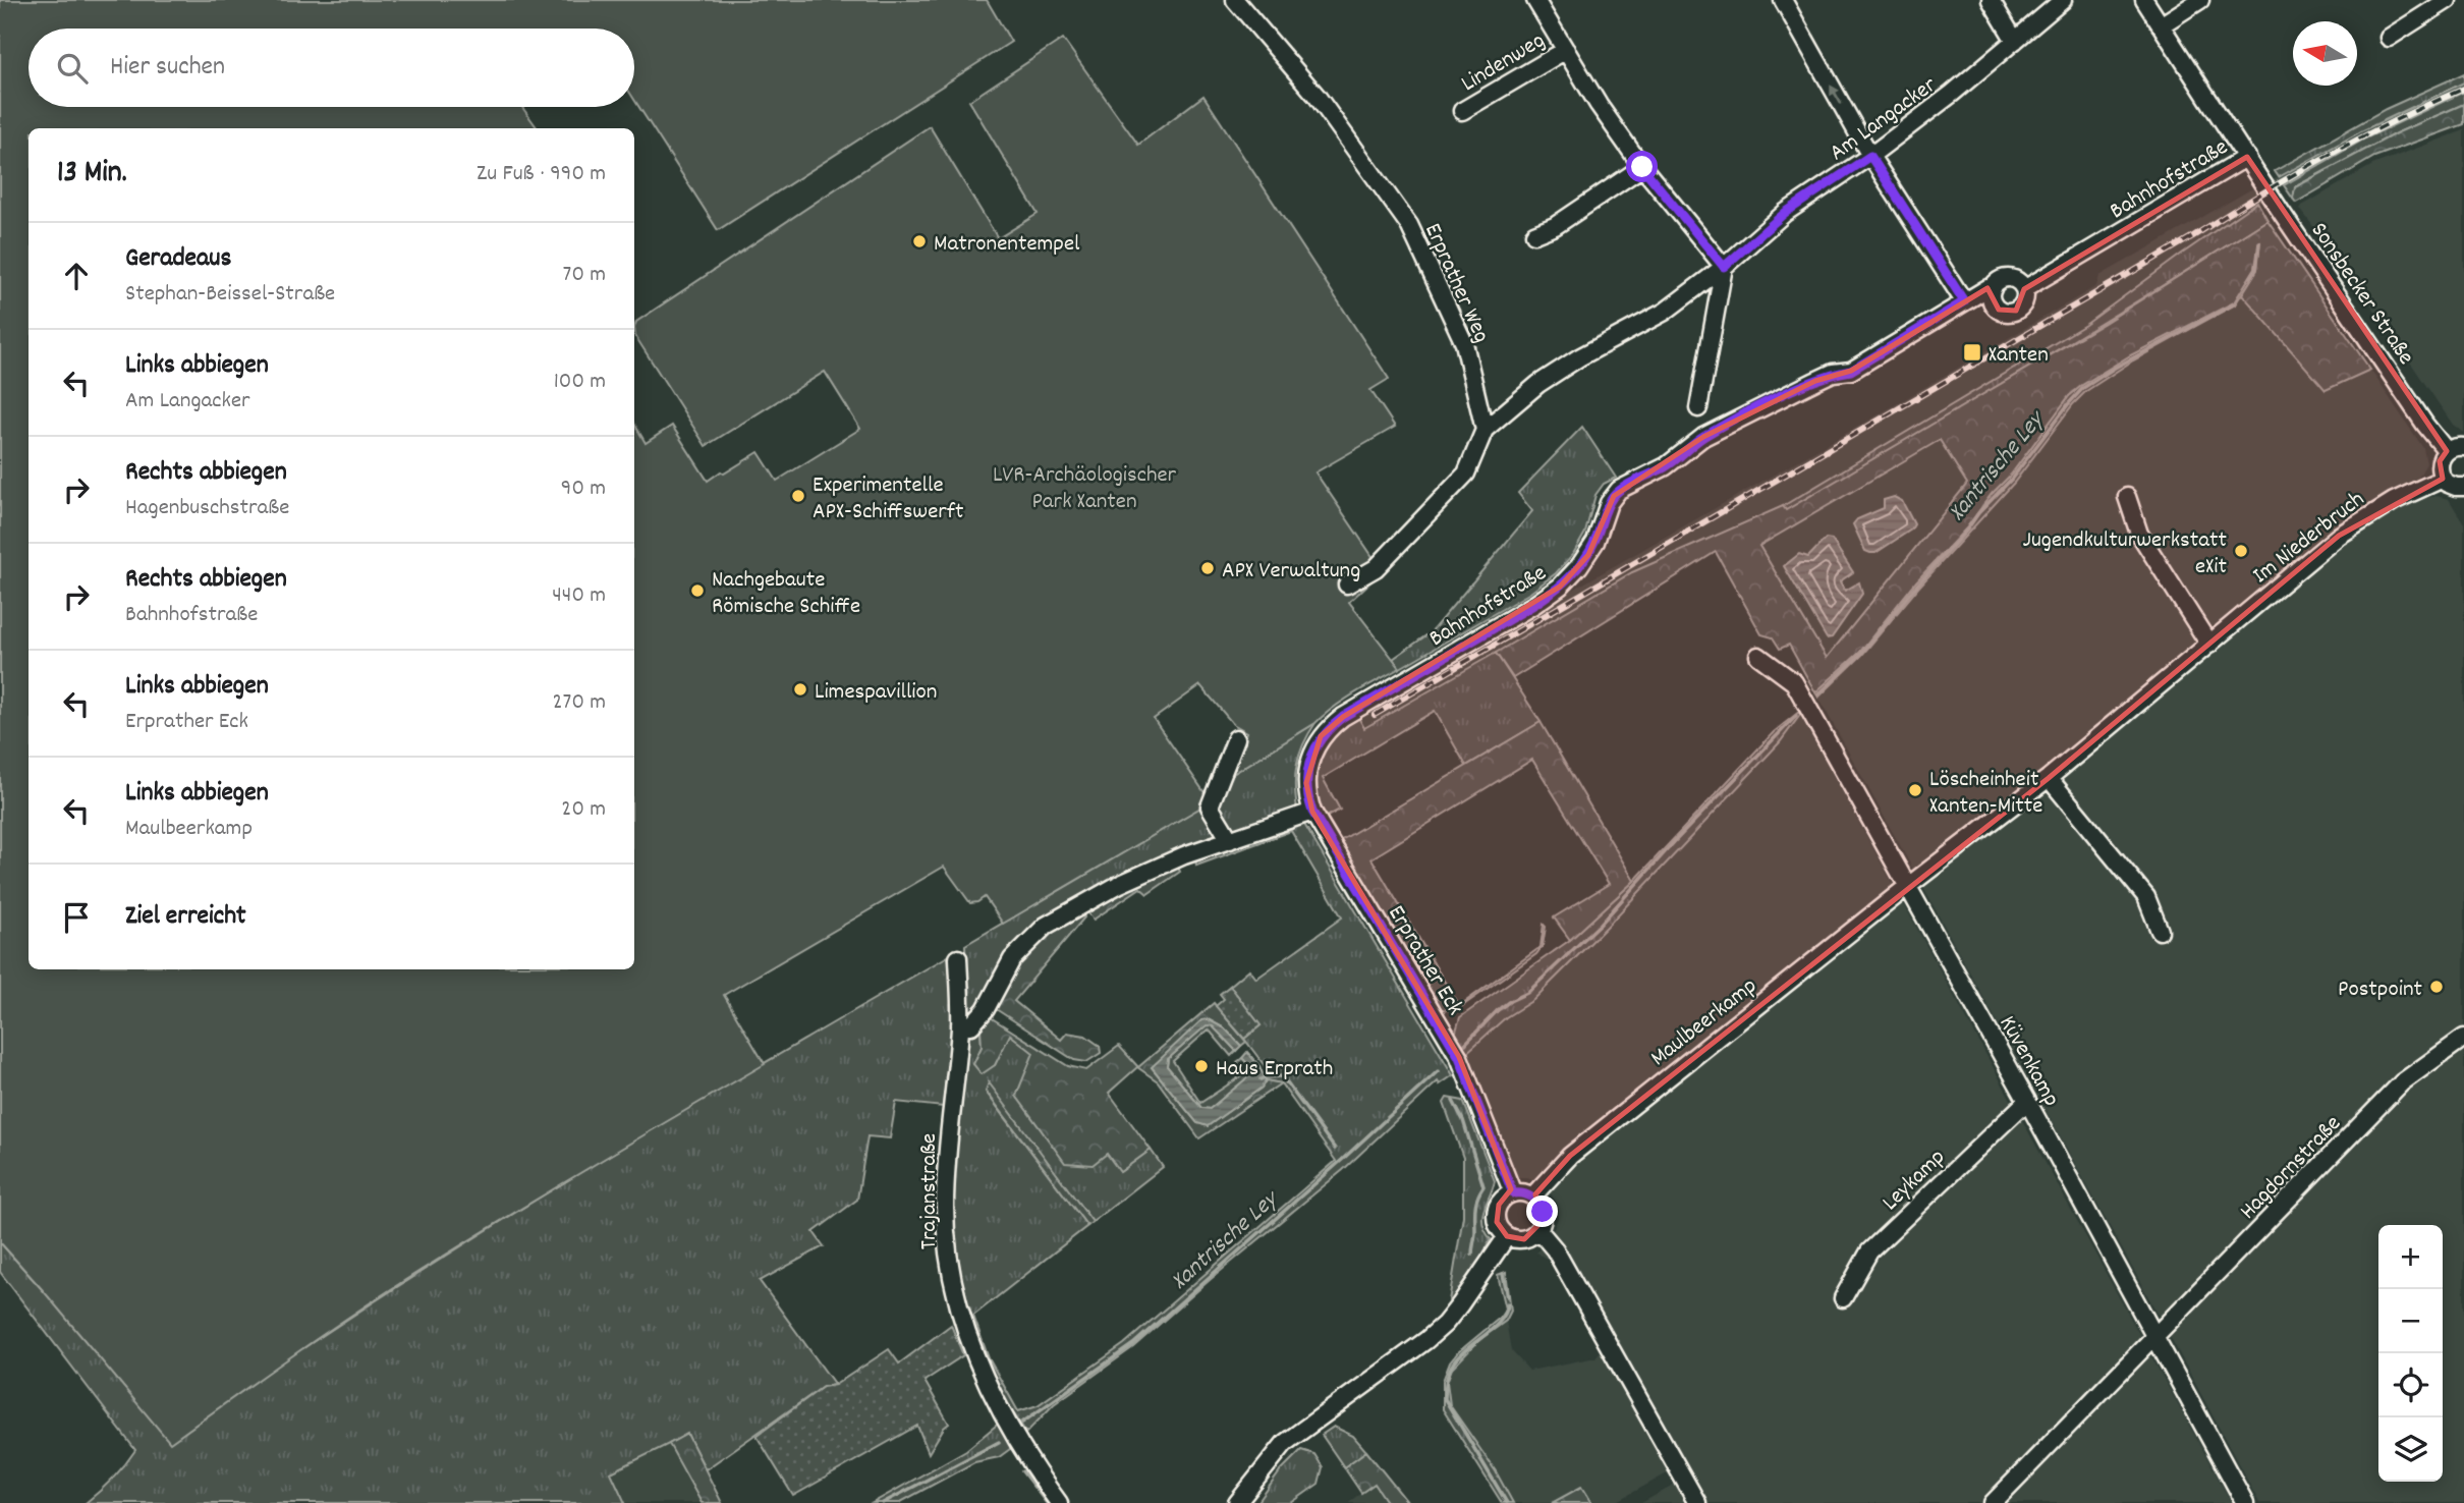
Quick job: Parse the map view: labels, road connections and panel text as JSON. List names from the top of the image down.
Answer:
{
  "streets": {
    "street": [
      "Lindenweg",
      "Am Langacker",
      "Bahnhofstraße",
      "Erprather Weg",
      "Sonsbecker Straße",
      "Im Niederbruch",
      "Erprather Eck",
      "Maulbeerkamp",
      "Küvenkamp",
      "Hagdornstraße",
      "Leykamp",
      "Trajanstraße"
    ]
  },
  "crossings": [
    ["Am Langacker", "Erprather Weg"],
    ["Bahnhofstraße", "Sonsbecker Straße"],
    ["Bahnhofstraße", "Erprather Eck"],
    ["Im Niederbruch", "Maulbeerkamp"],
    ["Im Niederbruch", "Küvenkamp"],
    ["Erprather Eck", "Maulbeerkamp"],
    ["Maulbeerkamp", "Küvenkamp"],
    ["Küvenkamp", "Hagdornstraße"],
    ["Küvenkamp", "Leykamp"]
  ],
  "water": ["Xantrische Ley"],
  "parks": ["LVR-Archäologischer Park Xanten"],
  "places": {
    "other": [
      "Matronentempel",
      "Experimentelle APX-Schiffswerft",
      "Jugendkulturwerkstatt eXit",
      "APX Verwaltung",
      "Nachgebaute Römische Schiffe",
      "Limespavillion",
      "Löscheinheit Xanten-Mitte",
      "Postpoint",
      "Haus Erprath"
    ],
    "transit": ["Xanten"]
  },
  "north": "left",
  "page": {
    "search": "Hier suchen",
    "heading": ["13 Min.", "Zu Fuß · 990 m"],
    "list": [
      ["Geradeaus", "Stephan-Beissel-Straße", "70 m"],
      ["Links abbiegen", "Am Langacker", "100 m"],
      ["Rechts abbiegen", "Hagenbuschstraße", "90 m"],
      ["Rechts abbiegen", "Bahnhofstraße", "440 m"],
      ["Links abbiegen", "Erprather Eck", "270 m"],
      ["Links abbiegen", "Maulbeerkamp", "20 m"],
      "Ziel erreicht"
    ],
    "map_buttons": ["+", "−"]
  }
}
